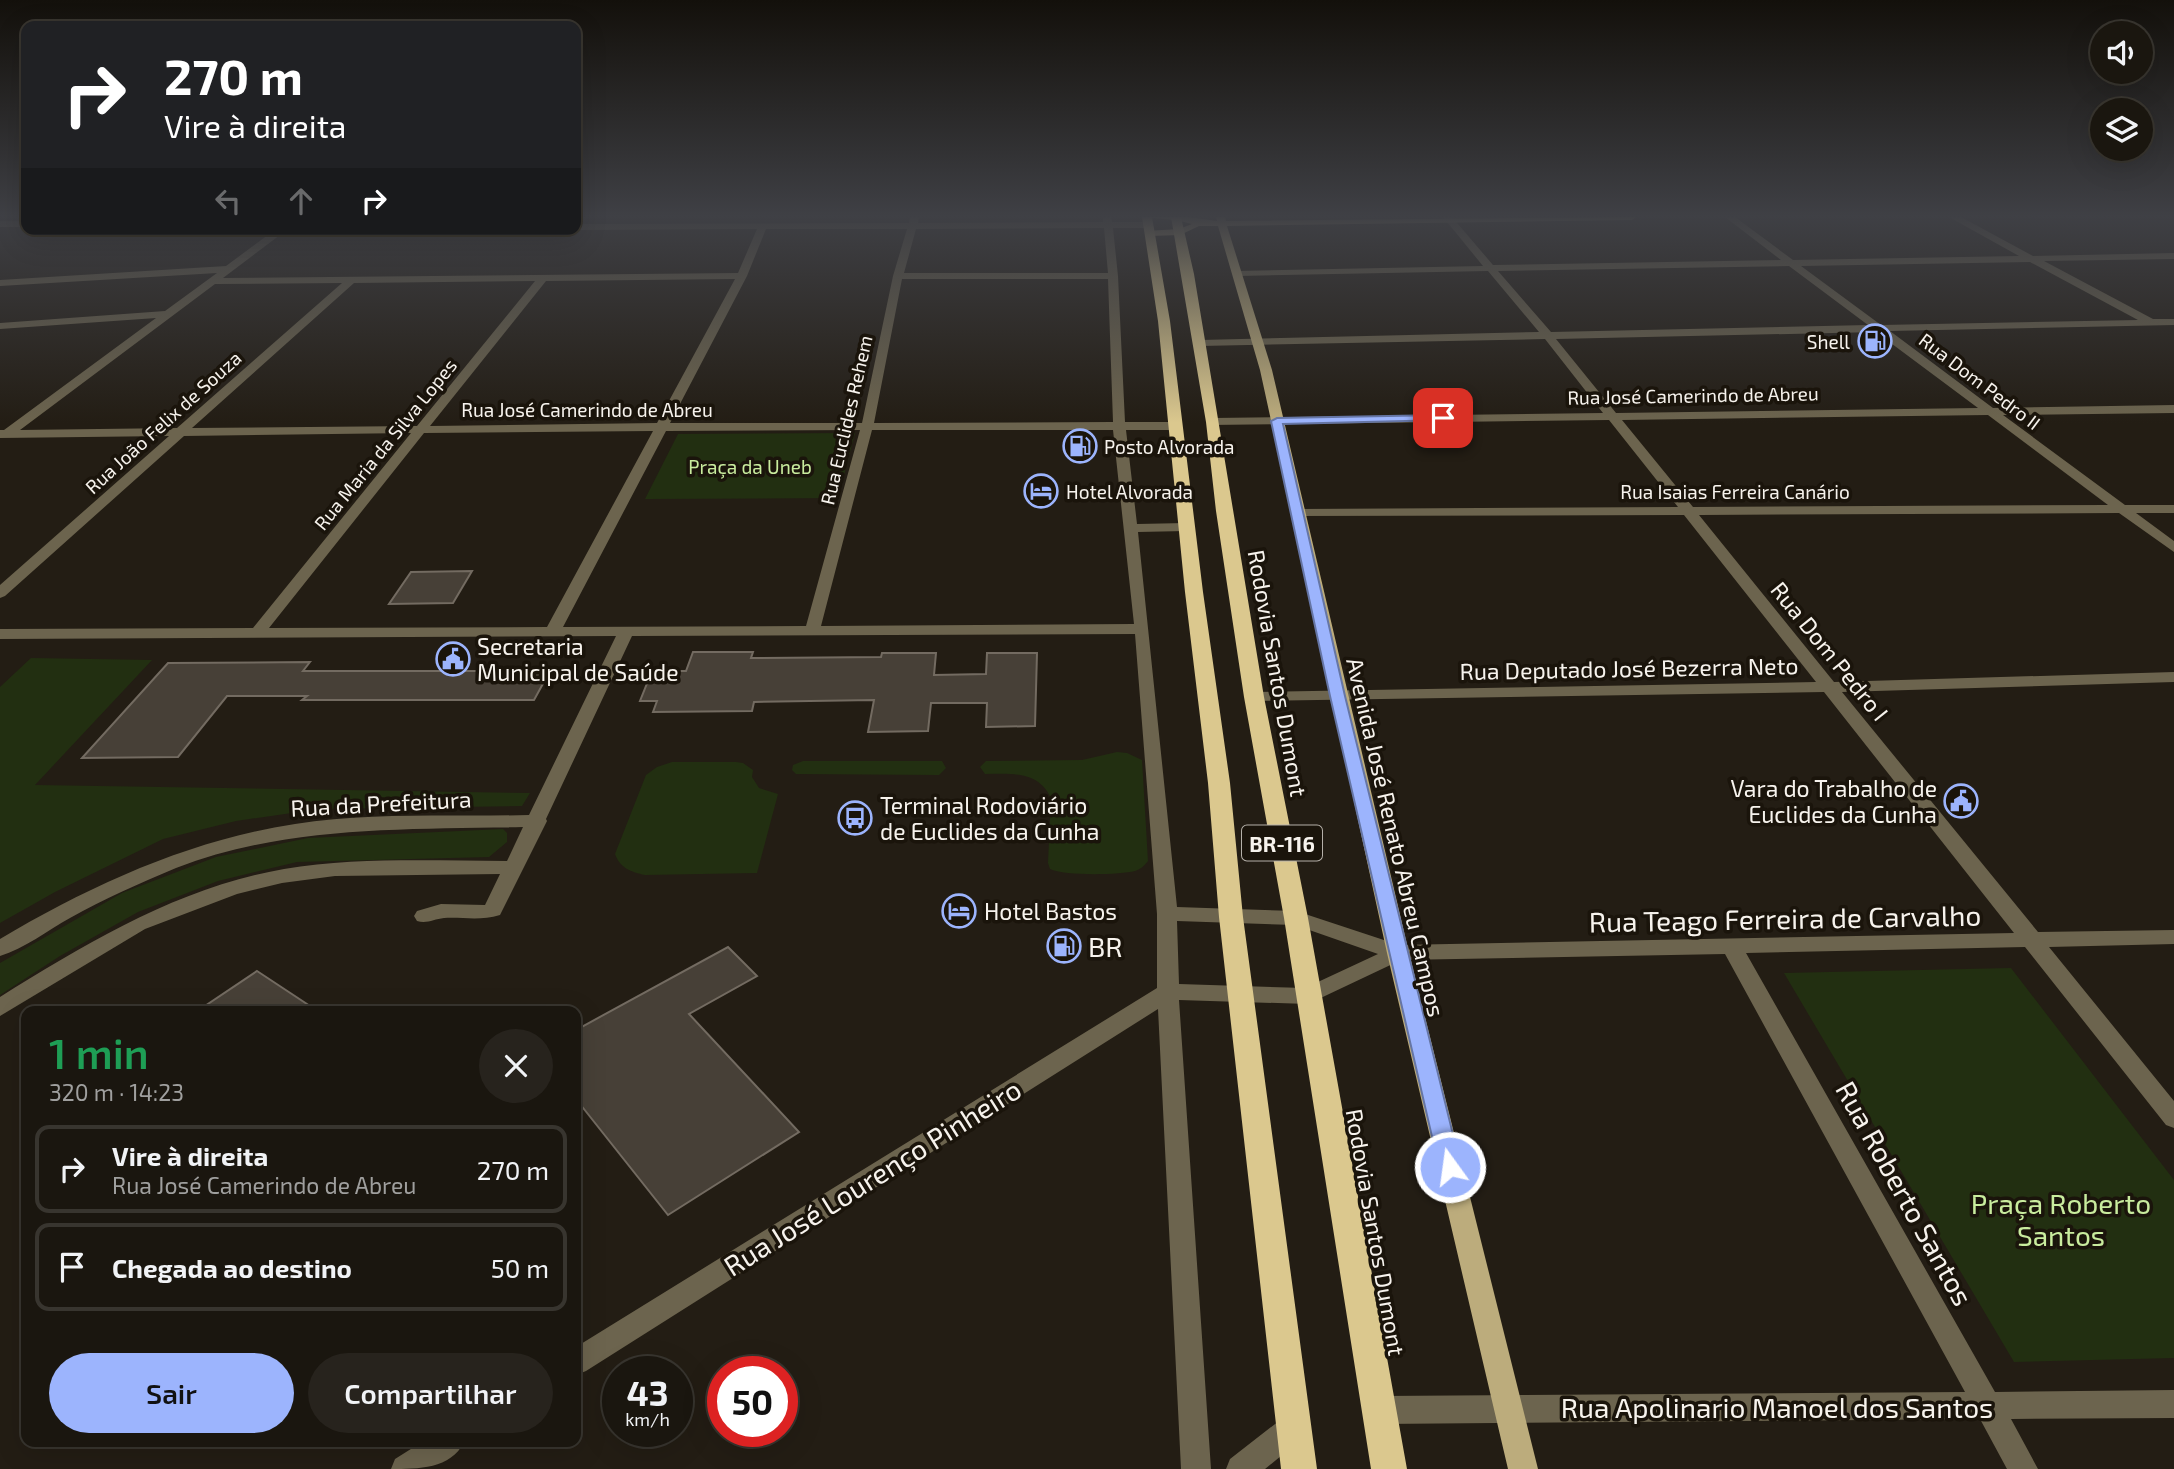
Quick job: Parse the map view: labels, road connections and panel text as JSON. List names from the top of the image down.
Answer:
{
  "streets": {
    "highway": ["Rodovia Santos Dumont", "BR-116"],
    "main road": ["Avenida José Renato Abreu Campos"],
    "street": [
      "Rua Dom Pedro II",
      "Rua José Camerindo de Abreu",
      "Rua Euclides Rehem",
      "Rua João Felix de Souza",
      "Rua Maria da Silva Lopes",
      "Rua Isaias Ferreira Canário",
      "Rua Dom Pedro I",
      "Rua Deputado José Bezerra Neto",
      "Rua da Prefeitura",
      "Rua Teago Ferreira de Carvalho",
      "Rua José Lourenço Pinheiro",
      "Rua Roberto Santos",
      "Rua Apolinario Manoel dos Santos"
    ]
  },
  "crossings": [
    ["Rua Dom Pedro II", "Rua José Camerindo de Abreu"],
    ["Rua Dom Pedro II", "Rua Isaias Ferreira Canário"],
    ["Rua José Camerindo de Abreu", "Rua Euclides Rehem"],
    ["Rua José Camerindo de Abreu", "Rua João Felix de Souza"],
    ["Rua José Camerindo de Abreu", "Rua Maria da Silva Lopes"],
    ["Rua José Camerindo de Abreu", "Rua Dom Pedro I"],
    ["Rua José Camerindo de Abreu", "Rodovia Santos Dumont"],
    ["Rua José Camerindo de Abreu", "Avenida José Renato Abreu Campos"],
    ["Rua José Camerindo de Abreu", "BR-116"],
    ["Rua Isaias Ferreira Canário", "Rua Dom Pedro I"],
    ["Rua Isaias Ferreira Canário", "Avenida José Renato Abreu Campos"],
    ["Rua Dom Pedro I", "Rua Deputado José Bezerra Neto"],
    ["Rua Dom Pedro I", "Rua Teago Ferreira de Carvalho"],
    ["Rua Deputado José Bezerra Neto", "Rodovia Santos Dumont"],
    ["Rua Deputado José Bezerra Neto", "Avenida José Renato Abreu Campos"],
    ["Rodovia Santos Dumont", "Rua Apolinario Manoel dos Santos"],
    ["Avenida José Renato Abreu Campos", "Rua Teago Ferreira de Carvalho"],
    ["Avenida José Renato Abreu Campos", "Rua Apolinario Manoel dos Santos"],
    ["Rua Teago Ferreira de Carvalho", "Rua Roberto Santos"],
    ["Rua Roberto Santos", "Rua Apolinario Manoel dos Santos"]
  ],
  "parks": ["Praça da Uneb", "Praça Roberto Santos"],
  "places": {
    "fuel station": ["Shell", "Posto Alvorada", "BR"],
    "hotel": ["Hotel Alvorada", "Hotel Bastos"],
    "public building": ["Secretaria Municipal de Saúde", "Vara do Trabalho de Euclides da Cunha"],
    "bus stop": ["Terminal Rodoviário de Euclides da Cunha"]
  },
  "page": {
    "turn": ["270 m", "Vire à direita"],
    "heading": ["1 min", "320 m · 14:23"],
    "list": [
      {
        "name": "Vire à direita",
        "note": "Rua José Camerindo de Abreu",
        "value": "270 m"
      },
      {
        "name": "Chegada ao destino",
        "value": "50 m"
      }
    ],
    "buttons": ["Sair", "Compartilhar"],
    "speed": "43 km/h",
    "limit": "50"
  }
}
